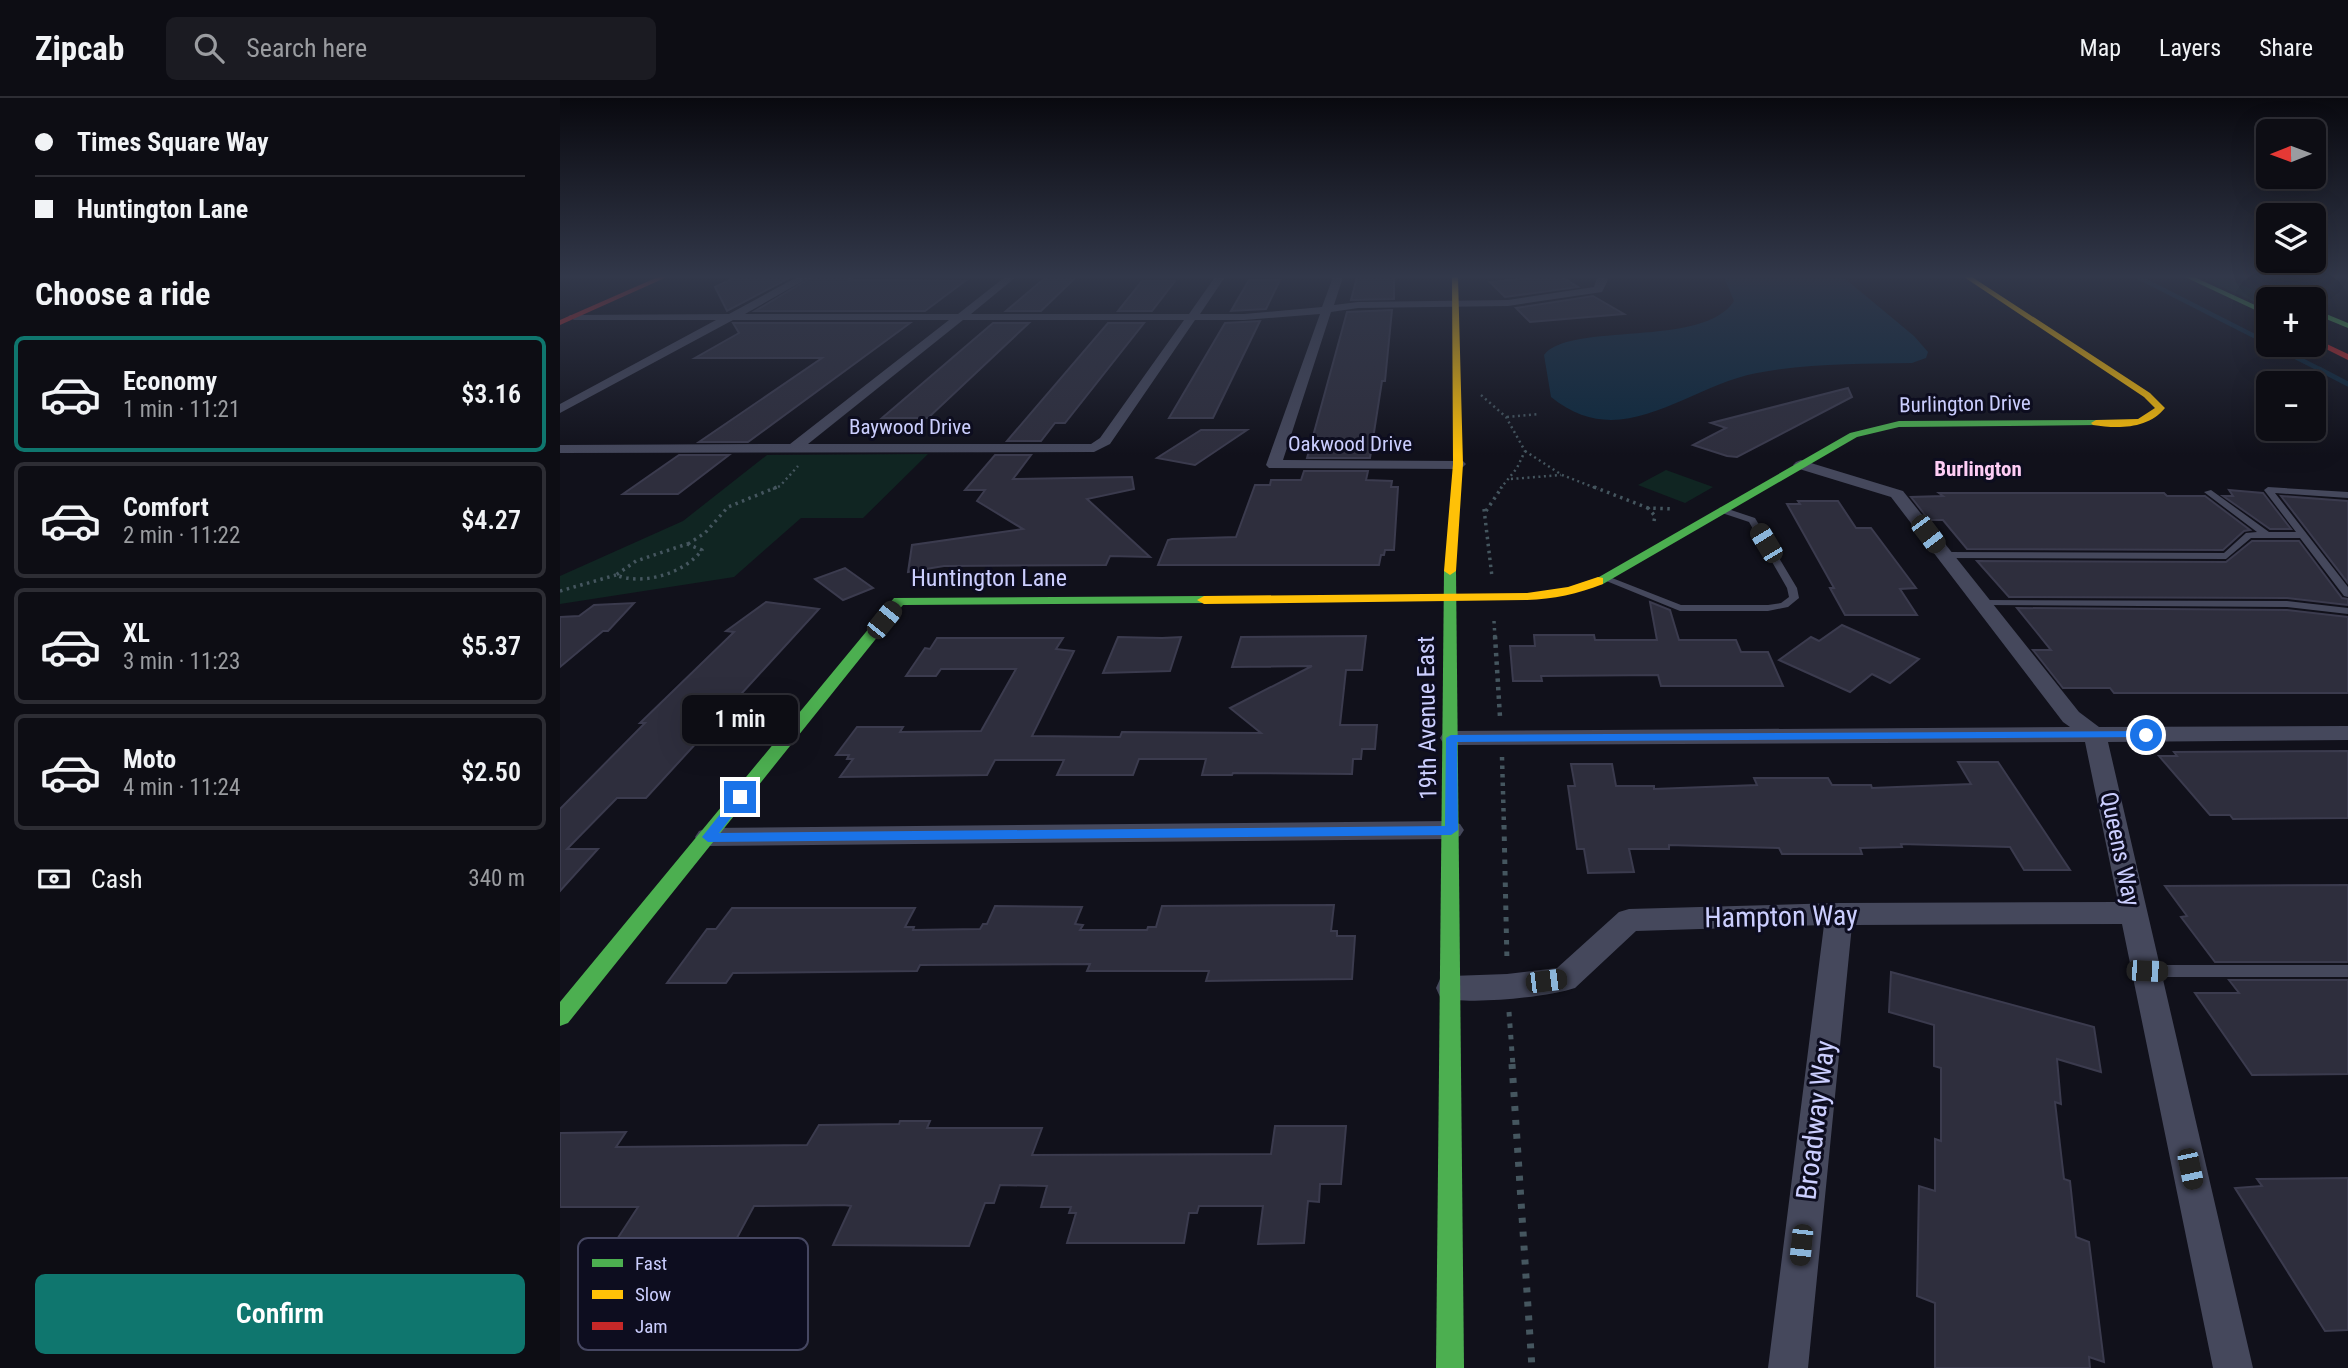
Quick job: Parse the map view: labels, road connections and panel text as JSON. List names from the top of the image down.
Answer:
{
  "streets": {
    "main road": ["Burlington Drive", "Huntington Lane", "19th Avenue East"],
    "street": [
      "Baywood Drive",
      "Oakwood Drive",
      "Queens Way",
      "Hampton Way",
      "Broadway Way"
    ]
  },
  "crossings": [
    ["Burlington Drive", "Huntington Lane"],
    ["Burlington Drive", "19th Avenue East"],
    ["Oakwood Drive", "19th Avenue East"],
    ["Huntington Lane", "19th Avenue East"],
    ["19th Avenue East", "Hampton Way"],
    ["Queens Way", "Hampton Way"],
    ["Hampton Way", "Broadway Way"]
  ],
  "districts": ["Burlington"],
  "legend": ["Fast", "Slow", "Jam"],
  "north": "left",
  "page": {
    "header": "Zipcab",
    "search": "Search here",
    "nav": ["Map", "Layers", "Share"],
    "banner": ["Times Square Way", "Huntington Lane"],
    "map_buttons": ["+", "−"],
    "heading": "Choose a ride",
    "list": [
      {
        "name": "Economy",
        "note": "1 min · 11:21",
        "value": "$3.16"
      },
      {
        "name": "Comfort",
        "note": "2 min · 11:22",
        "value": "$4.27"
      },
      {
        "name": "XL",
        "note": "3 min · 11:23",
        "value": "$5.37"
      },
      {
        "name": "Moto",
        "note": "4 min · 11:24",
        "value": "$2.50"
      }
    ],
    "bubble": "1 min",
    "pay": ["Cash", "340 m"],
    "buttons": "Confirm"
  }
}
